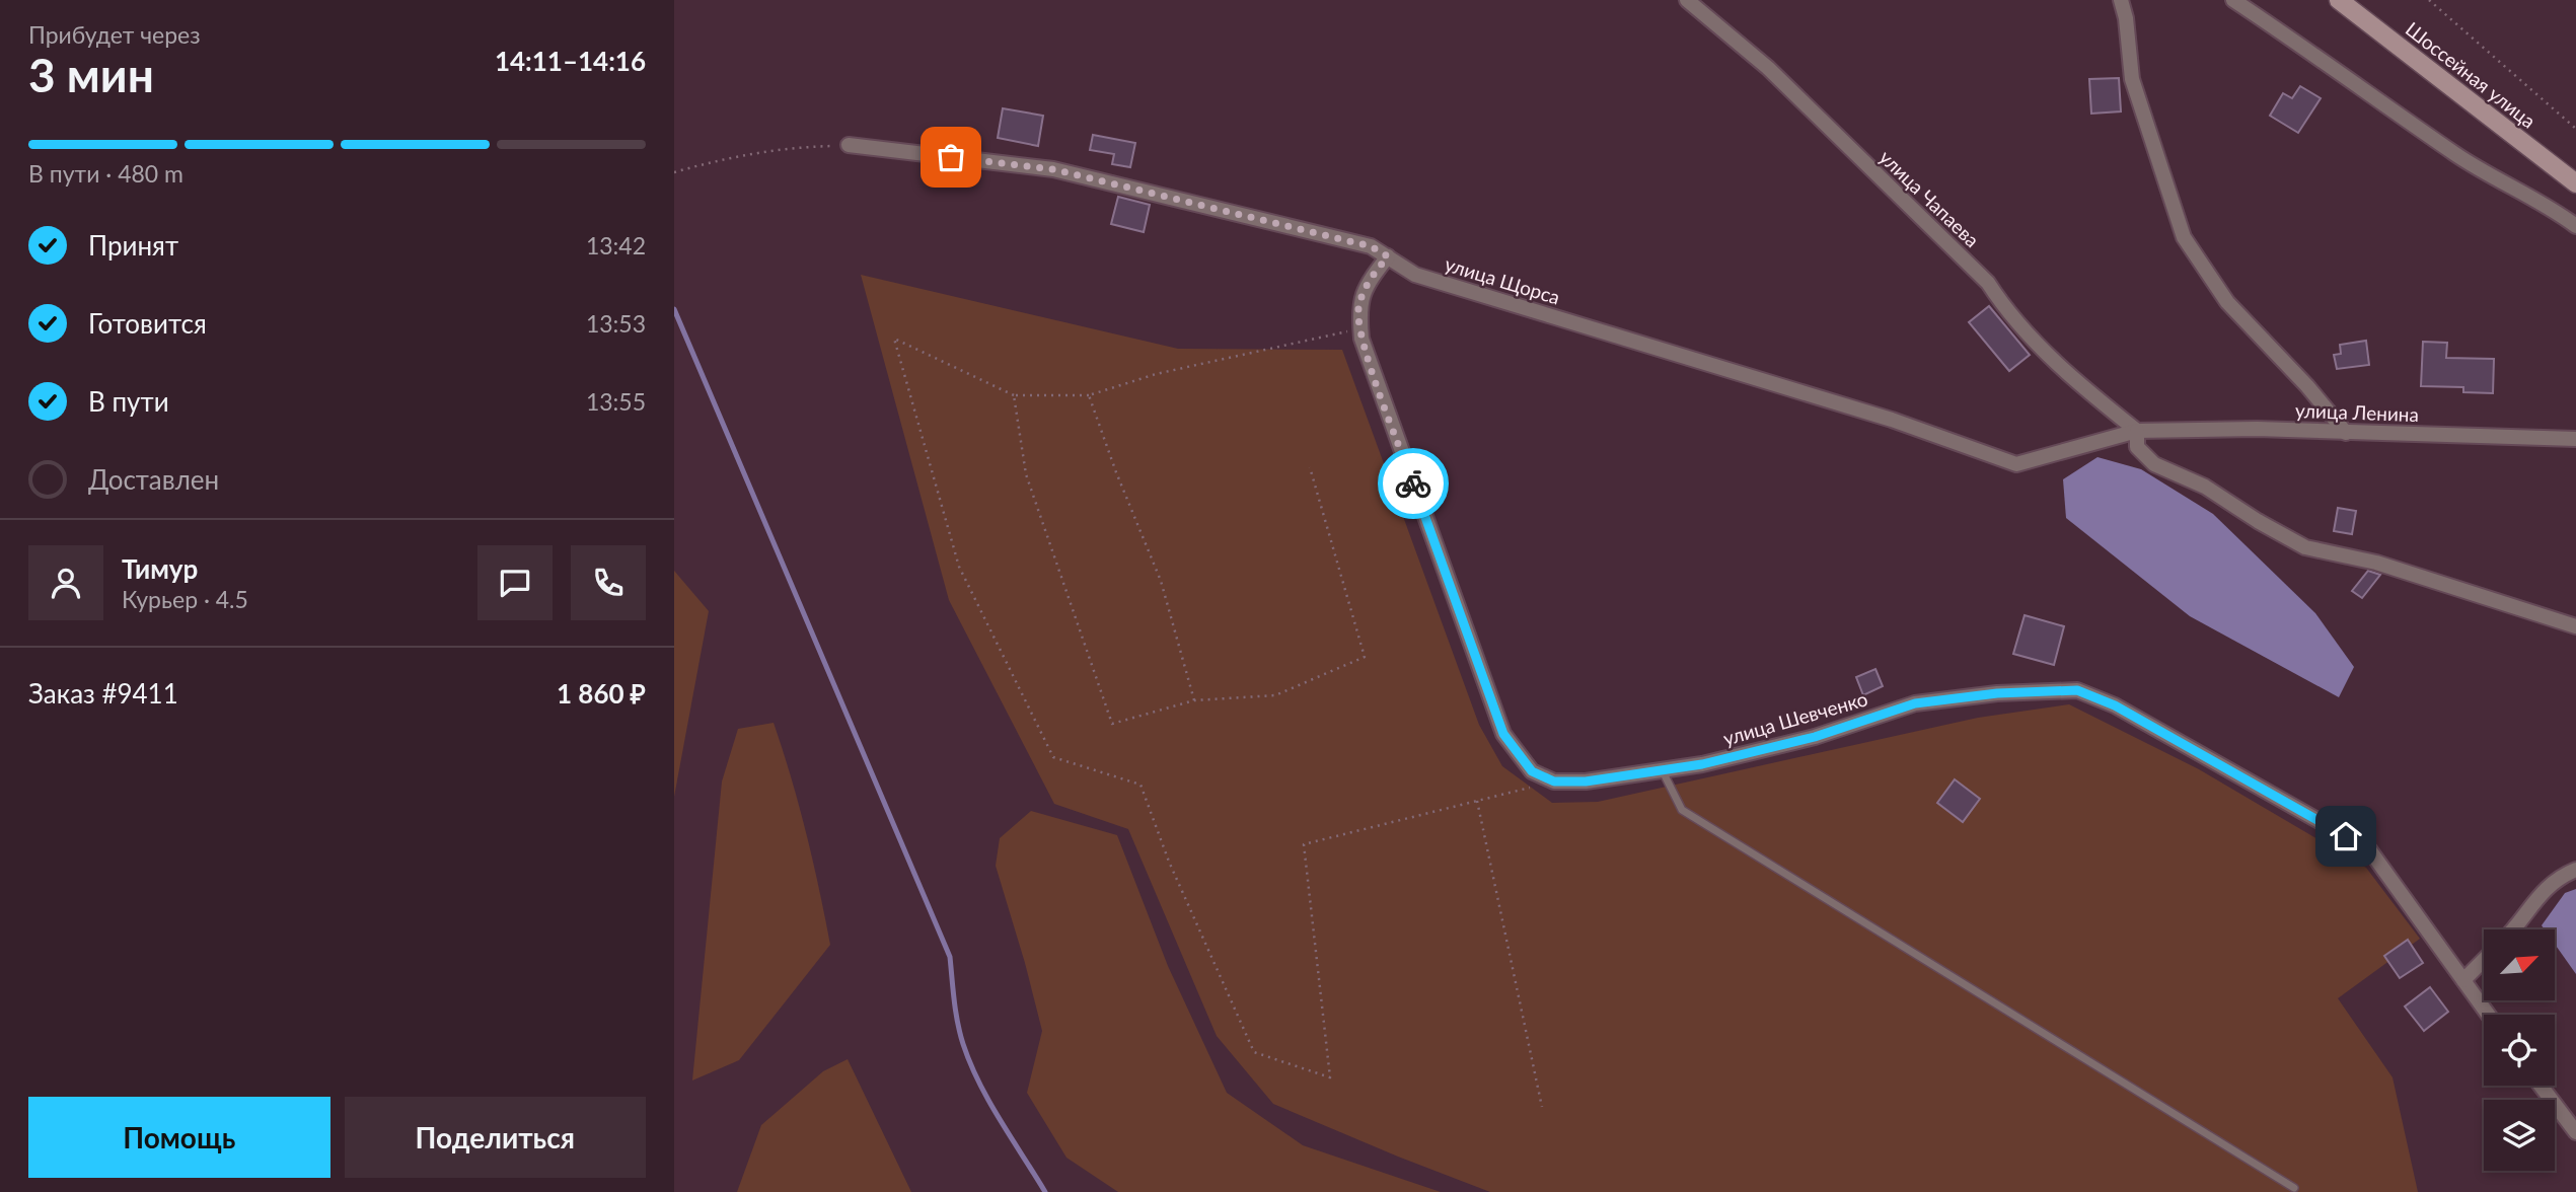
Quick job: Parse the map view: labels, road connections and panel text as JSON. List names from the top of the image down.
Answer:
{
  "streets": {
    "main road": ["Шоссейная улица"],
    "street": [
      "улица Чапаева",
      "улица Щорса",
      "улица Ленина",
      "улица Шевченко"
    ]
  },
  "crossings": [
    ["улица Чапаева", "улица Щорса"],
    ["улица Чапаева", "улица Ленина"],
    ["улица Щорса", "улица Ленина"]
  ],
  "north": "top right",
  "page": {
    "heading": ["3 мин", "Прибудет через", "14:11–14:16"],
    "panel": [
      "Тимур",
      "Курьер · 4.5",
      "Заказ #9411",
      "1 860 ₽"
    ],
    "bar": "В пути · 480 m",
    "list": [
      ["Принят", "13:42"],
      ["Готовится", "13:53"],
      ["В пути", "13:55"],
      "Доставлен"
    ],
    "buttons": ["Помощь", "Поделиться"]
  }
}
